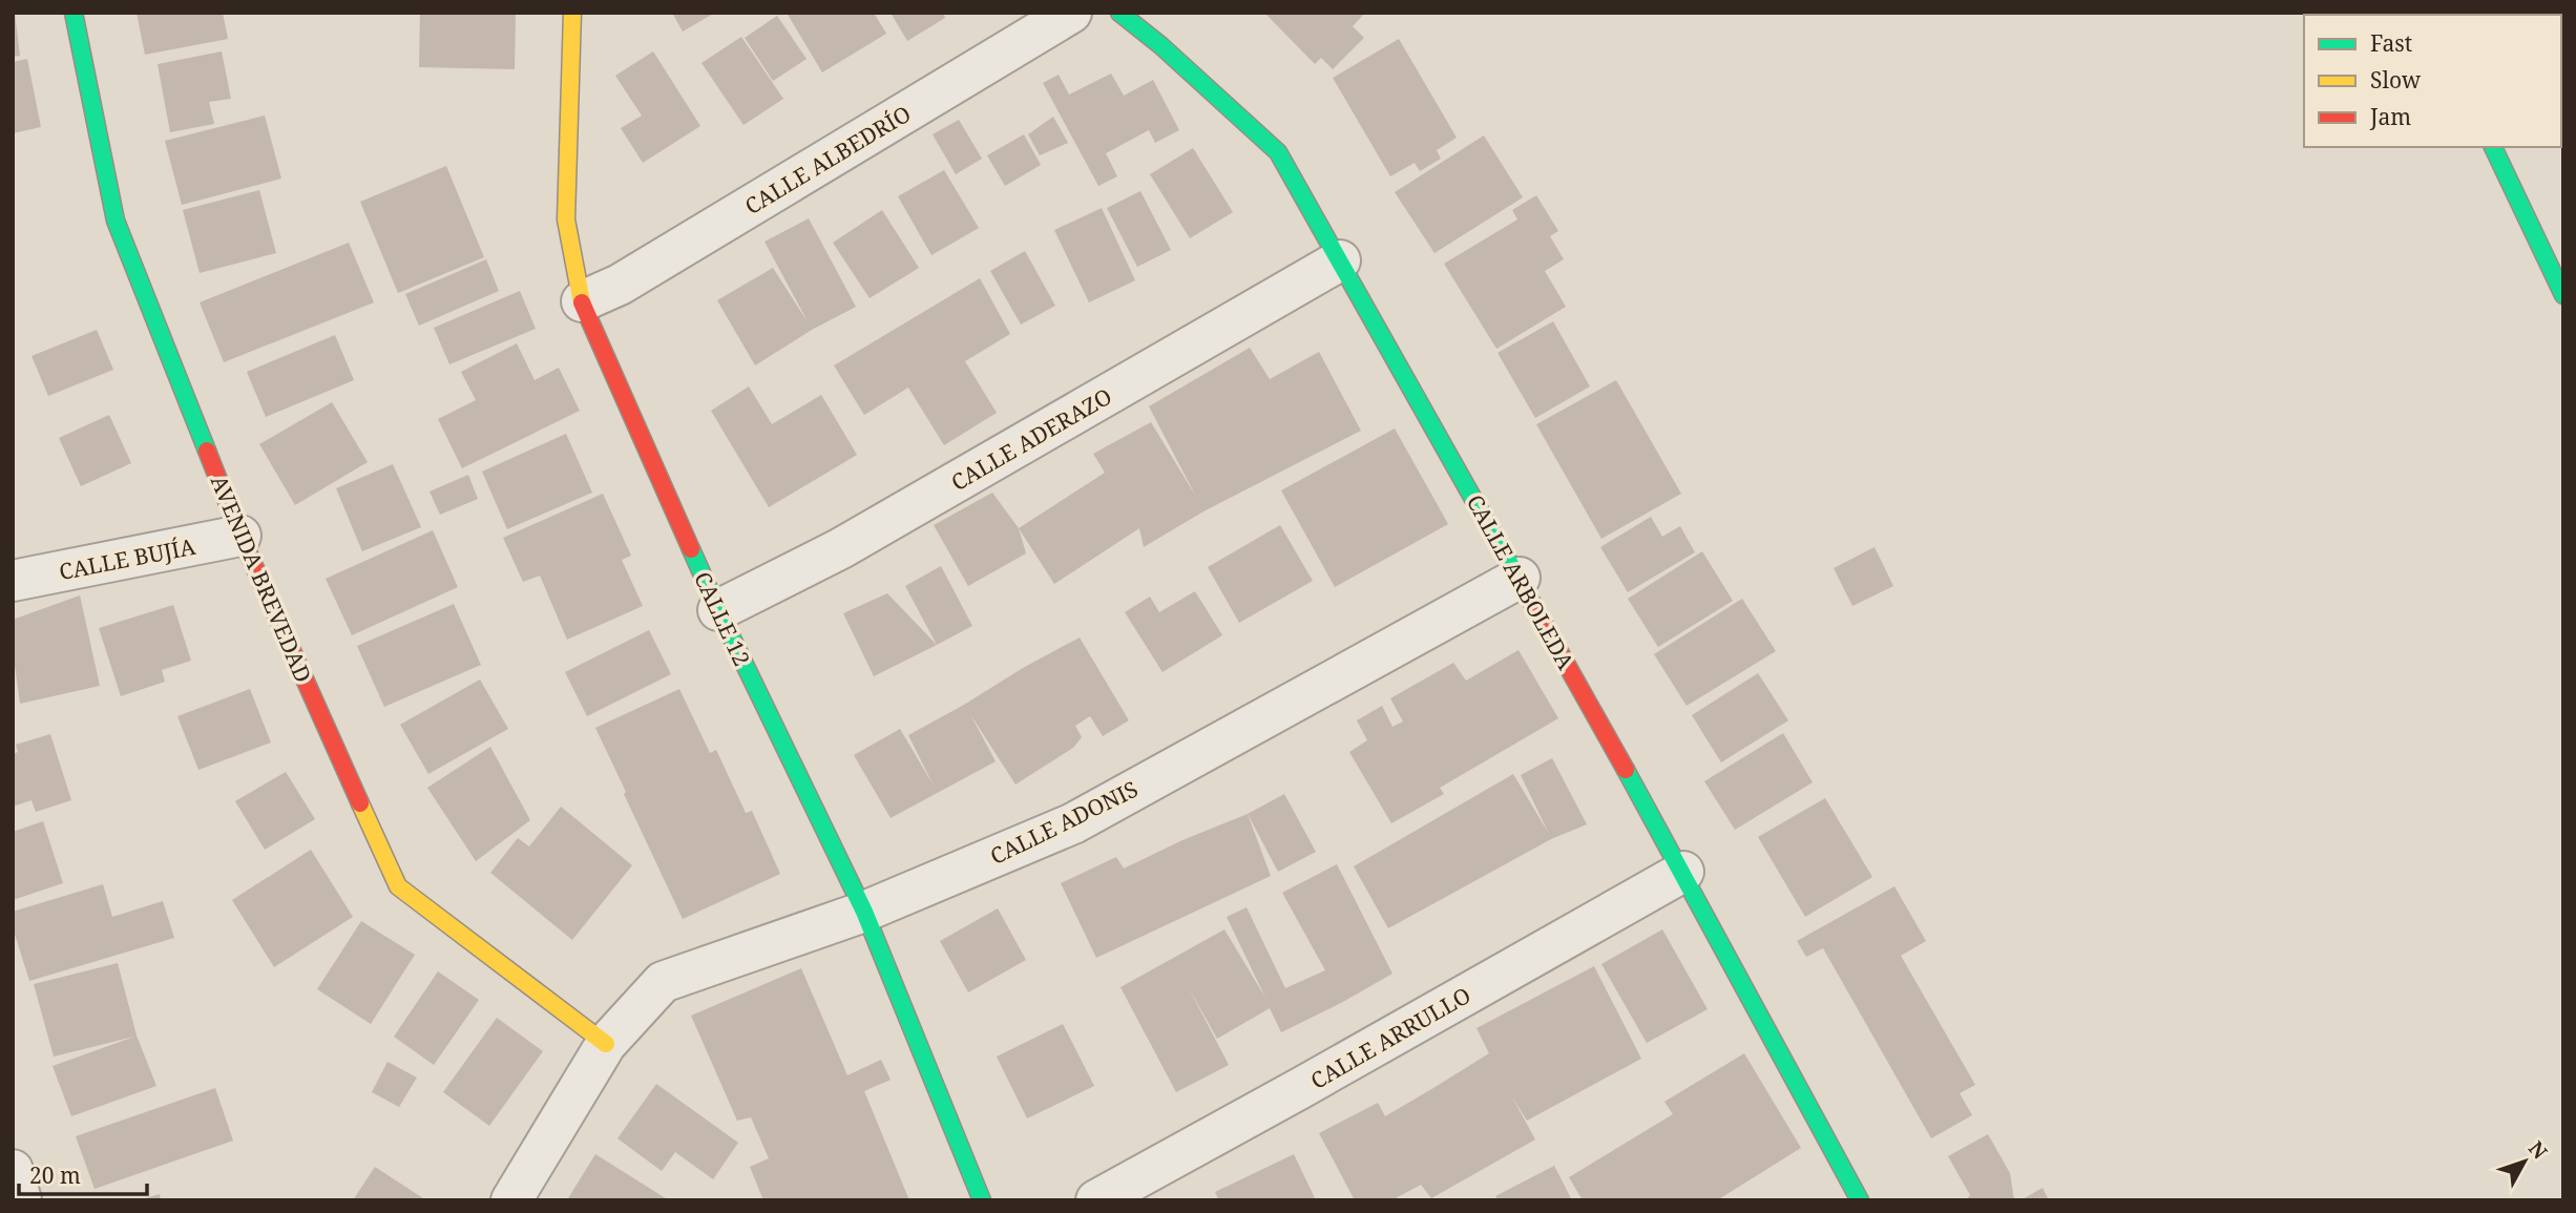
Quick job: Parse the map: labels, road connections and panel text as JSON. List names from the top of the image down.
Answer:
{
  "streets": {
    "main road": ["AVENIDA BREVEDAD", "CALLE ARBOLEDA", "CALLE 12"],
    "street": [
      "CALLE ALBEDRÍO",
      "CALLE ADERAZO",
      "CALLE BUJÍA",
      "CALLE ADONIS",
      "CALLE ARRULLO"
    ]
  },
  "crossings": [
    ["CALLE ALBEDRÍO", "CALLE 12"],
    ["CALLE ADERAZO", "CALLE ARBOLEDA"],
    ["CALLE ADERAZO", "CALLE 12"],
    ["CALLE BUJÍA", "AVENIDA BREVEDAD"],
    ["AVENIDA BREVEDAD", "CALLE ADONIS"],
    ["CALLE ARBOLEDA", "CALLE ADONIS"],
    ["CALLE ARBOLEDA", "CALLE ARRULLO"],
    ["CALLE 12", "CALLE ADONIS"]
  ],
  "legend": ["Fast", "Slow", "Jam"],
  "scale_bar": "20 m",
  "north": "top right"
}
